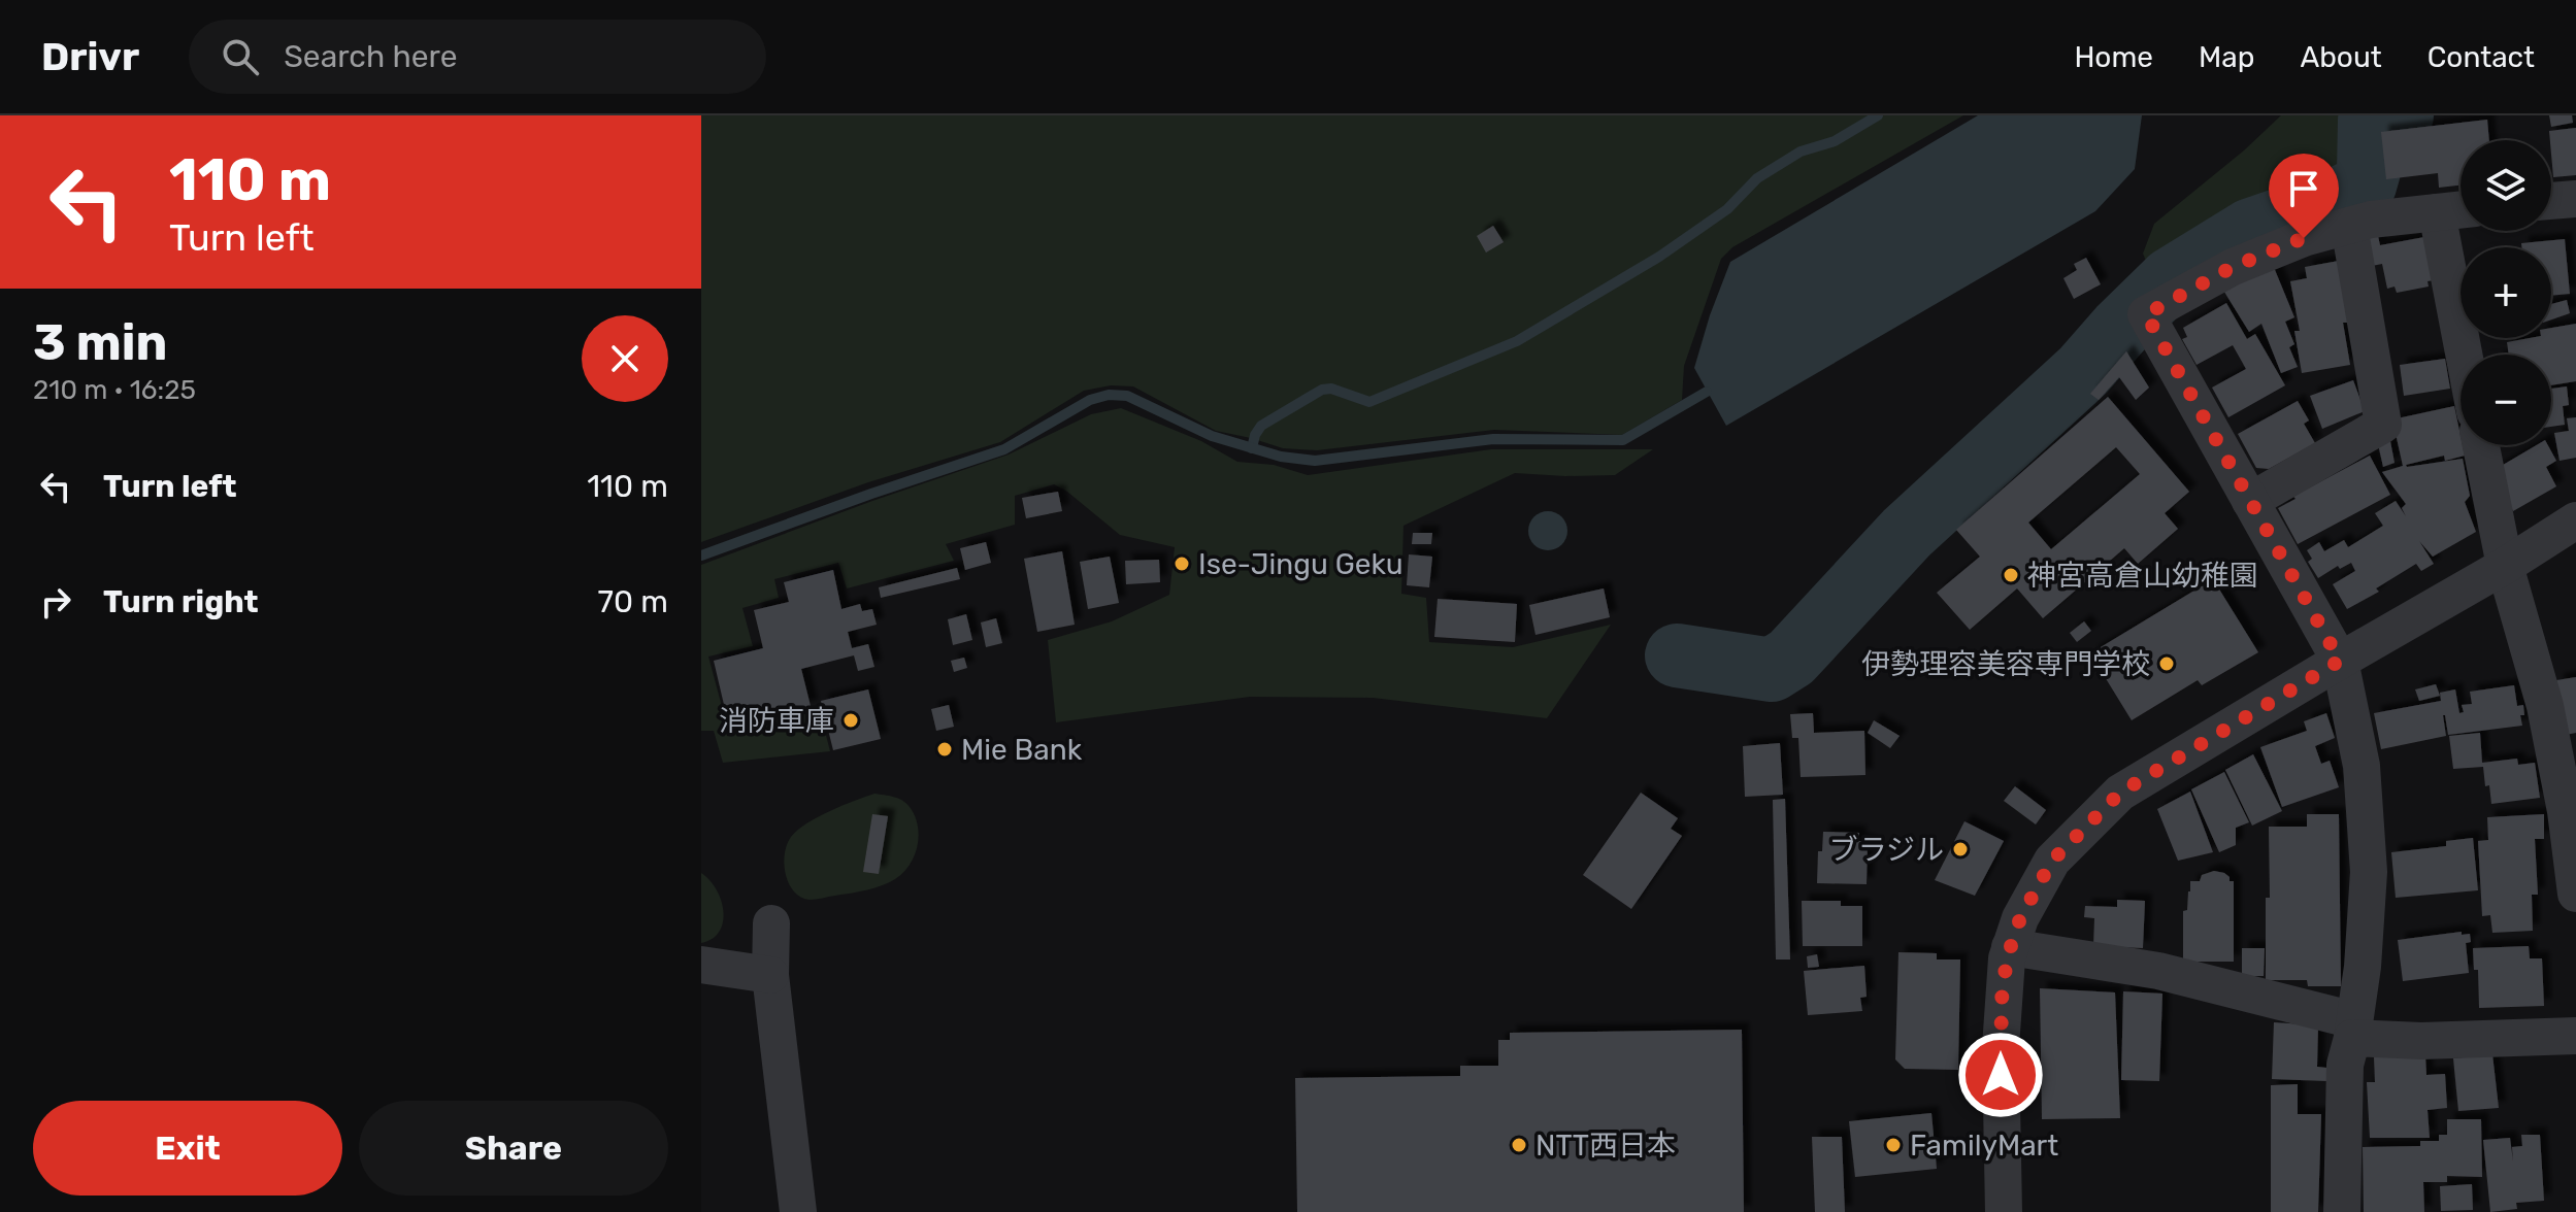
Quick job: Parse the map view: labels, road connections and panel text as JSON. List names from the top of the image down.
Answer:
{
  "places": [
    "Ise-Jingu Geku",
    "神宮高倉山幼稚園",
    "伊勢理容美容専門学校",
    "消防車庫",
    "Mie Bank",
    "ブラジル",
    "NTT西日本",
    "FamilyMart"
  ],
  "page": {
    "header": "Drivr",
    "search": "Search here",
    "nav": [
      "Home",
      "Map",
      "About",
      "Contact"
    ],
    "turn": ["110 m", "Turn left"],
    "map_buttons": ["+", "−"],
    "heading": ["3 min", "210 m · 16:25"],
    "list": [
      {
        "name": "Turn left",
        "value": "110 m"
      },
      {
        "name": "Turn right",
        "value": "70 m"
      }
    ],
    "buttons": ["Exit", "Share"]
  }
}
